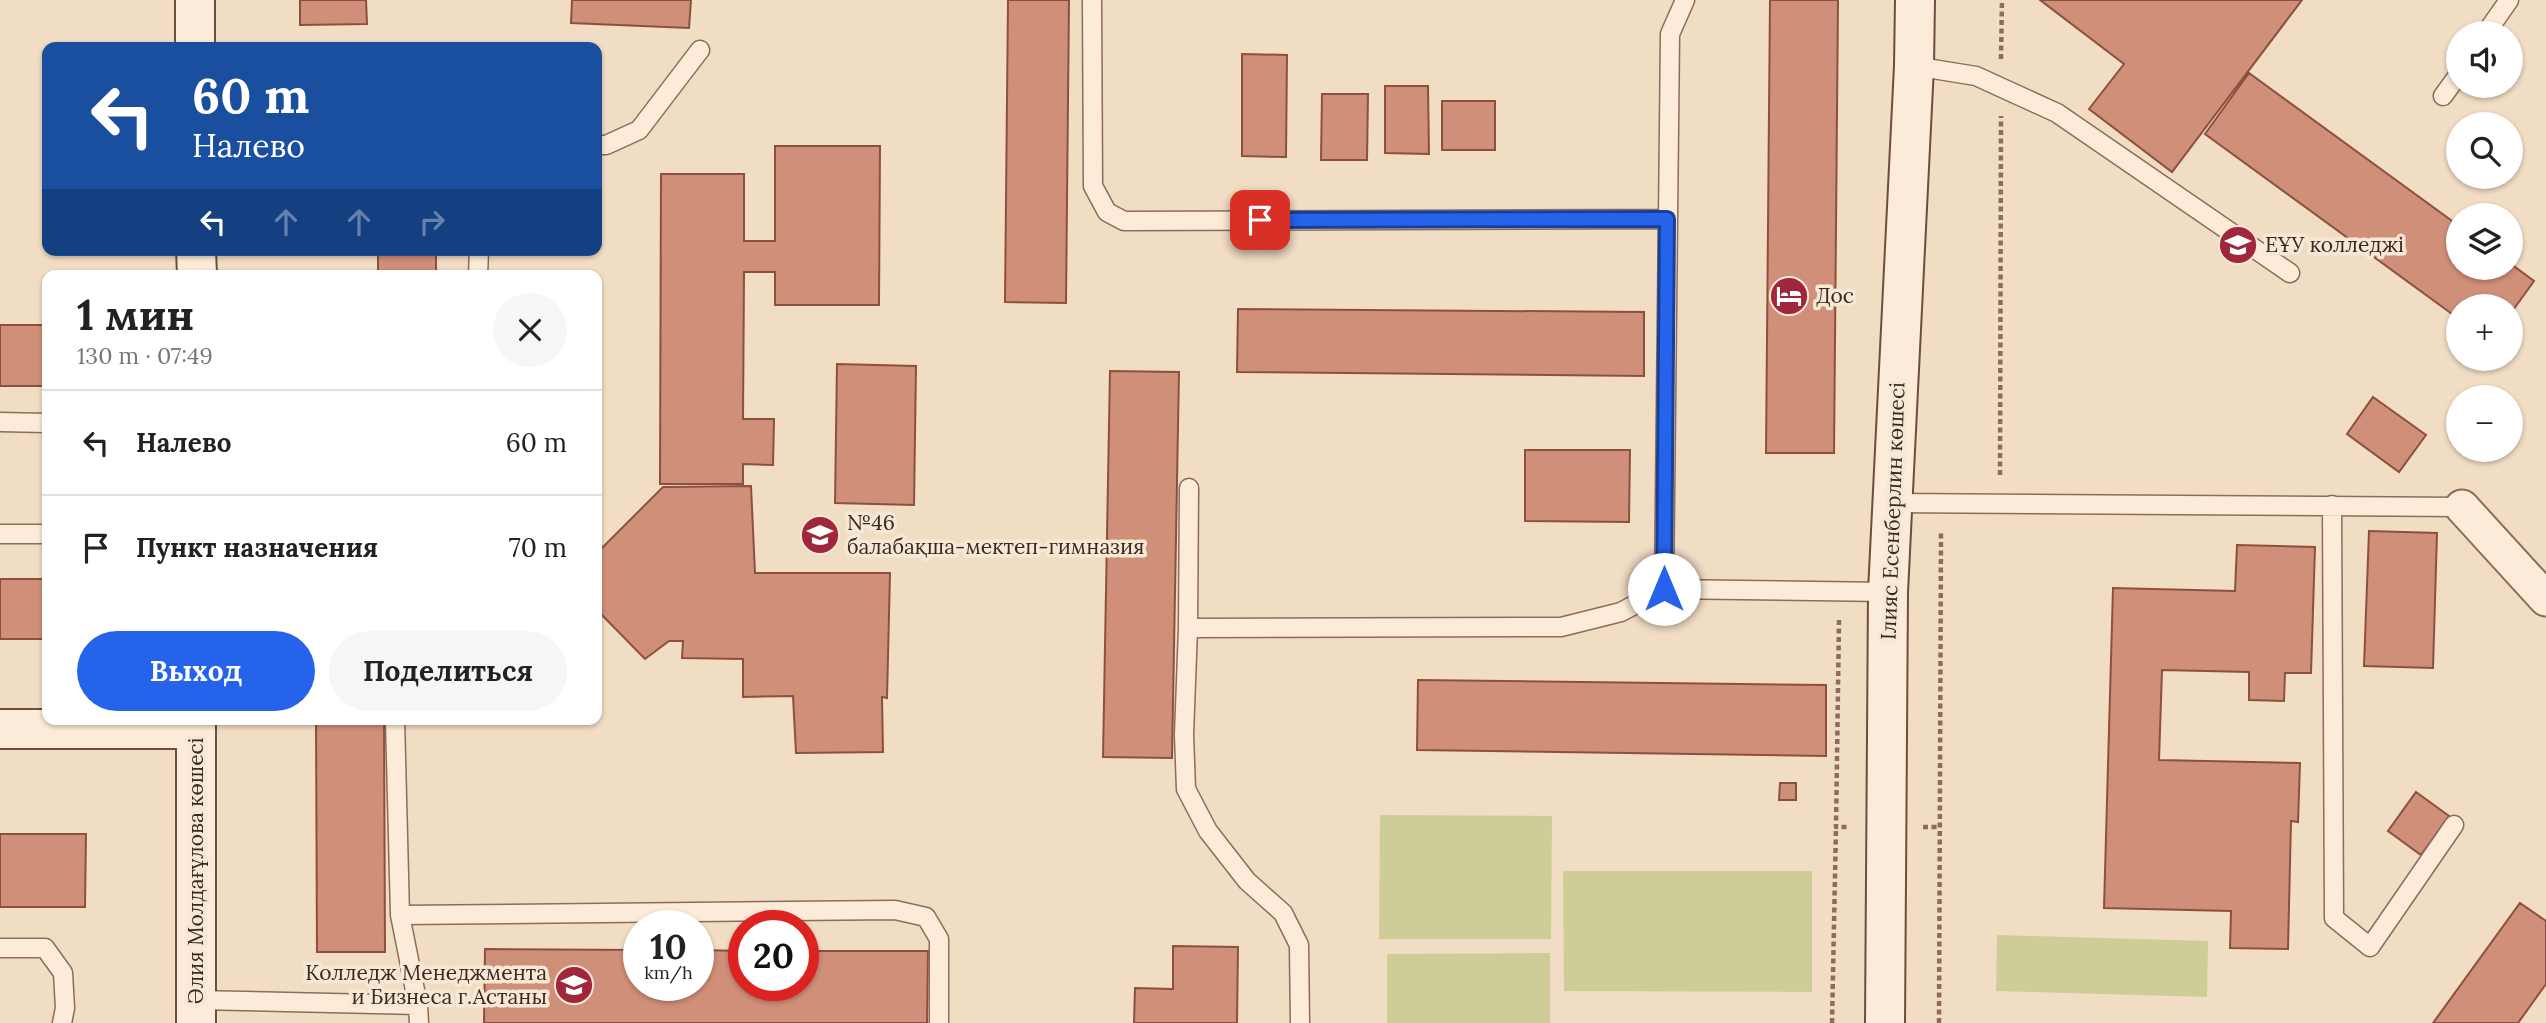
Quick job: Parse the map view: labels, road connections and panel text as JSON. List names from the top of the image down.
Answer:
{
  "streets": {
    "street": ["Ілияс Есенберлин көшесі", "Әлия Молдағұлова көшесі"]
  },
  "places": {
    "school or university": ["ЕҰУ колледжі", "№46 балабақша-мектеп-гимназия", "Колледж Менеджмента и Бизнеса г.Астаны"],
    "hotel": ["Дос"]
  },
  "page": {
    "map_buttons": ["+", "−"],
    "turn": ["60 m", "Налево"],
    "heading": ["1 мин", "130 m · 07:49"],
    "list": [
      {
        "name": "Налево",
        "value": "60 m"
      },
      {
        "name": "Пункт назначения",
        "value": "70 m"
      }
    ],
    "buttons": ["Выход", "Поделиться"],
    "speed": "10 km/h",
    "limit": "20"
  }
}
